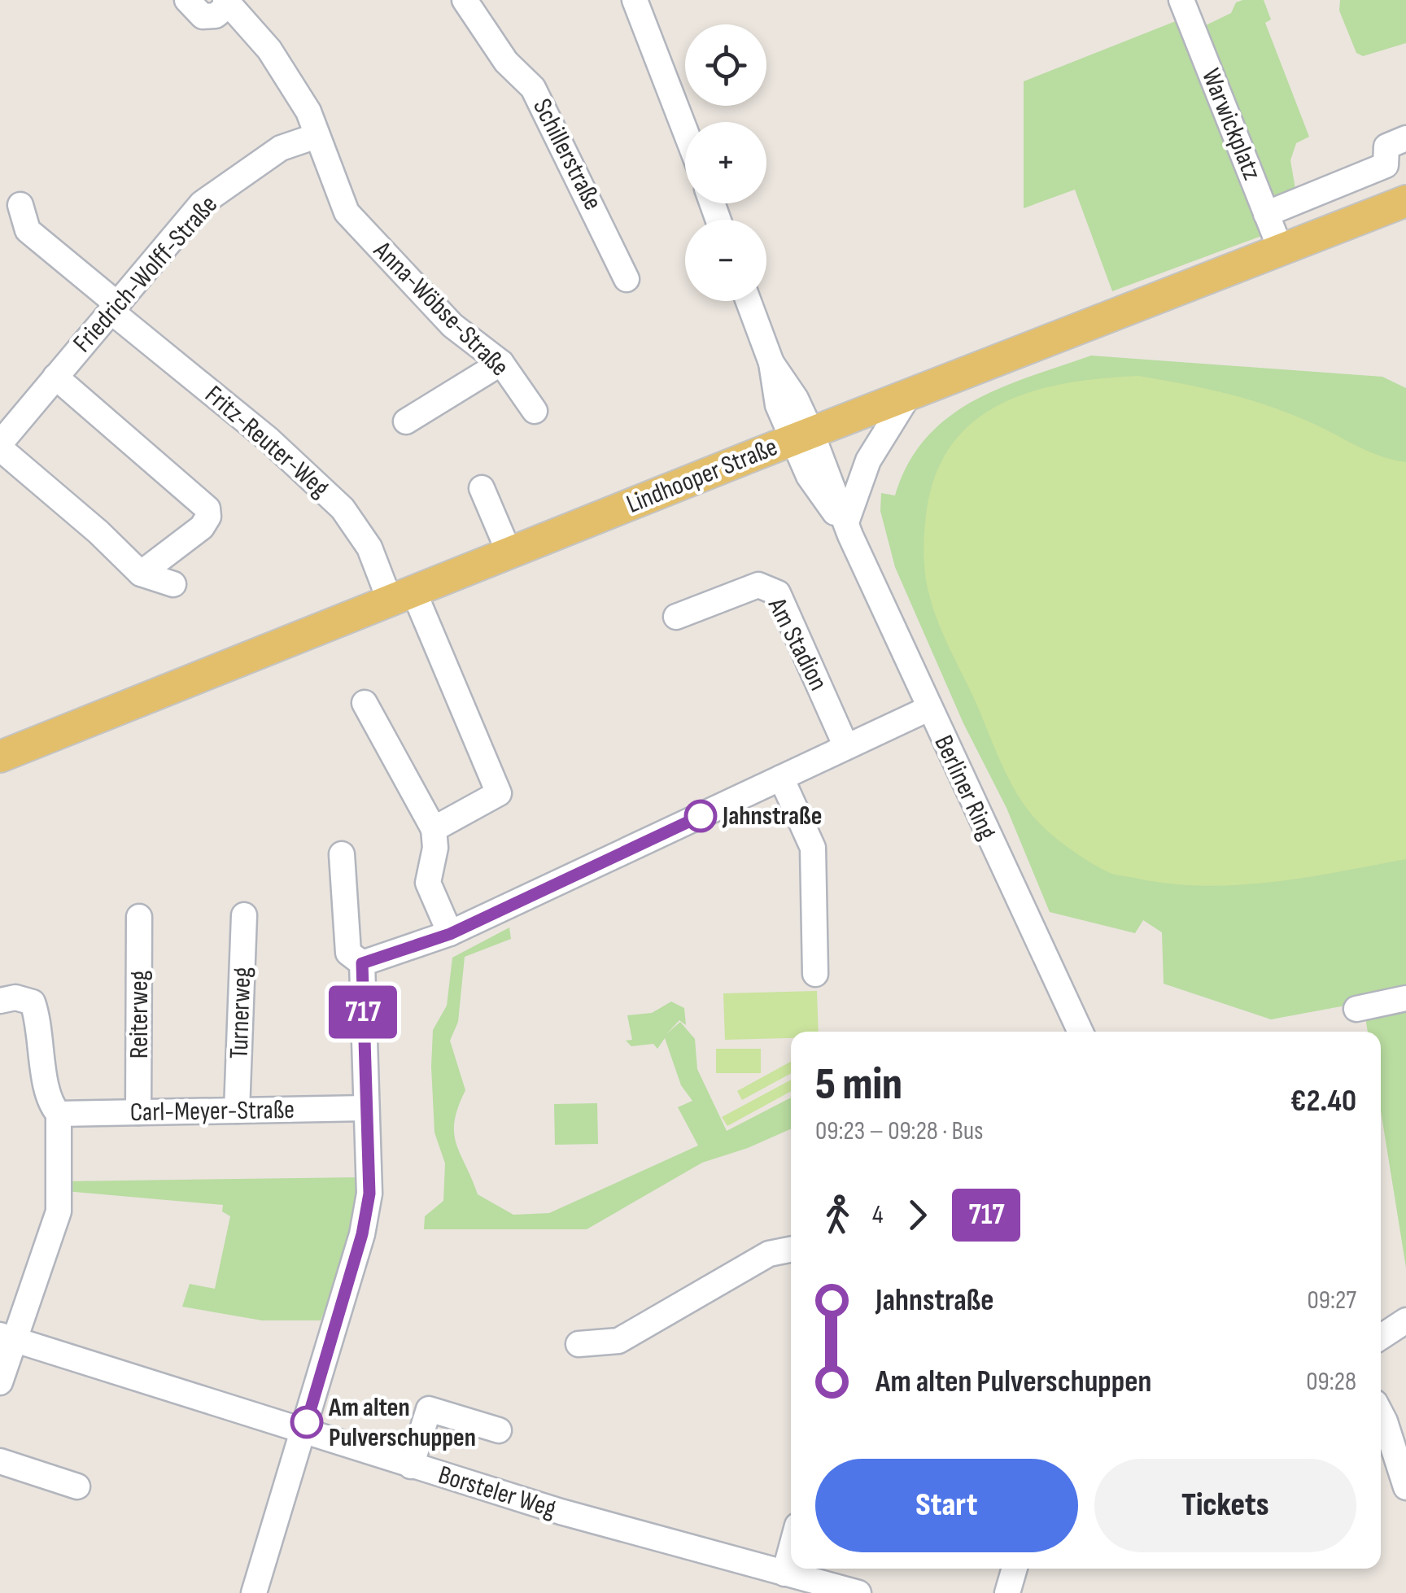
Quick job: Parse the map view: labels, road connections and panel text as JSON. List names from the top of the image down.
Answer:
{
  "streets": {
    "main road": ["Lindhooper Straße"],
    "street": [
      "Warwickplatz",
      "Schillerstraße",
      "Friedrich-Wolff-Straße",
      "Anna-Wöbse-Straße",
      "Fritz-Reuter-Weg",
      "Am Stadion",
      "Berliner Ring",
      "Turnerweg",
      "Reiterweg",
      "Carl-Meyer-Straße",
      "Borsteler Weg"
    ]
  },
  "crossings": [
    ["Warwickplatz", "Lindhooper Straße"],
    ["Friedrich-Wolff-Straße", "Anna-Wöbse-Straße"],
    ["Friedrich-Wolff-Straße", "Fritz-Reuter-Weg"],
    ["Fritz-Reuter-Weg", "Lindhooper Straße"],
    ["Lindhooper Straße", "Berliner Ring"],
    ["Turnerweg", "Carl-Meyer-Straße"],
    ["Reiterweg", "Carl-Meyer-Straße"]
  ],
  "places": ["Jahnstraße", "Am alten Pulverschuppen"],
  "lines": ["bus line 717"],
  "page": {
    "on_map": "717",
    "map_buttons": ["+", "−"],
    "heading": ["5 min", "09:23 – 09:28 · Bus", "€2.40"],
    "legs": ["4", "717"],
    "list": [
      {
        "name": "Jahnstraße",
        "value": "09:27"
      },
      {
        "name": "Am alten Pulverschuppen",
        "value": "09:28"
      }
    ],
    "buttons": ["Start", "Tickets"]
  }
}
